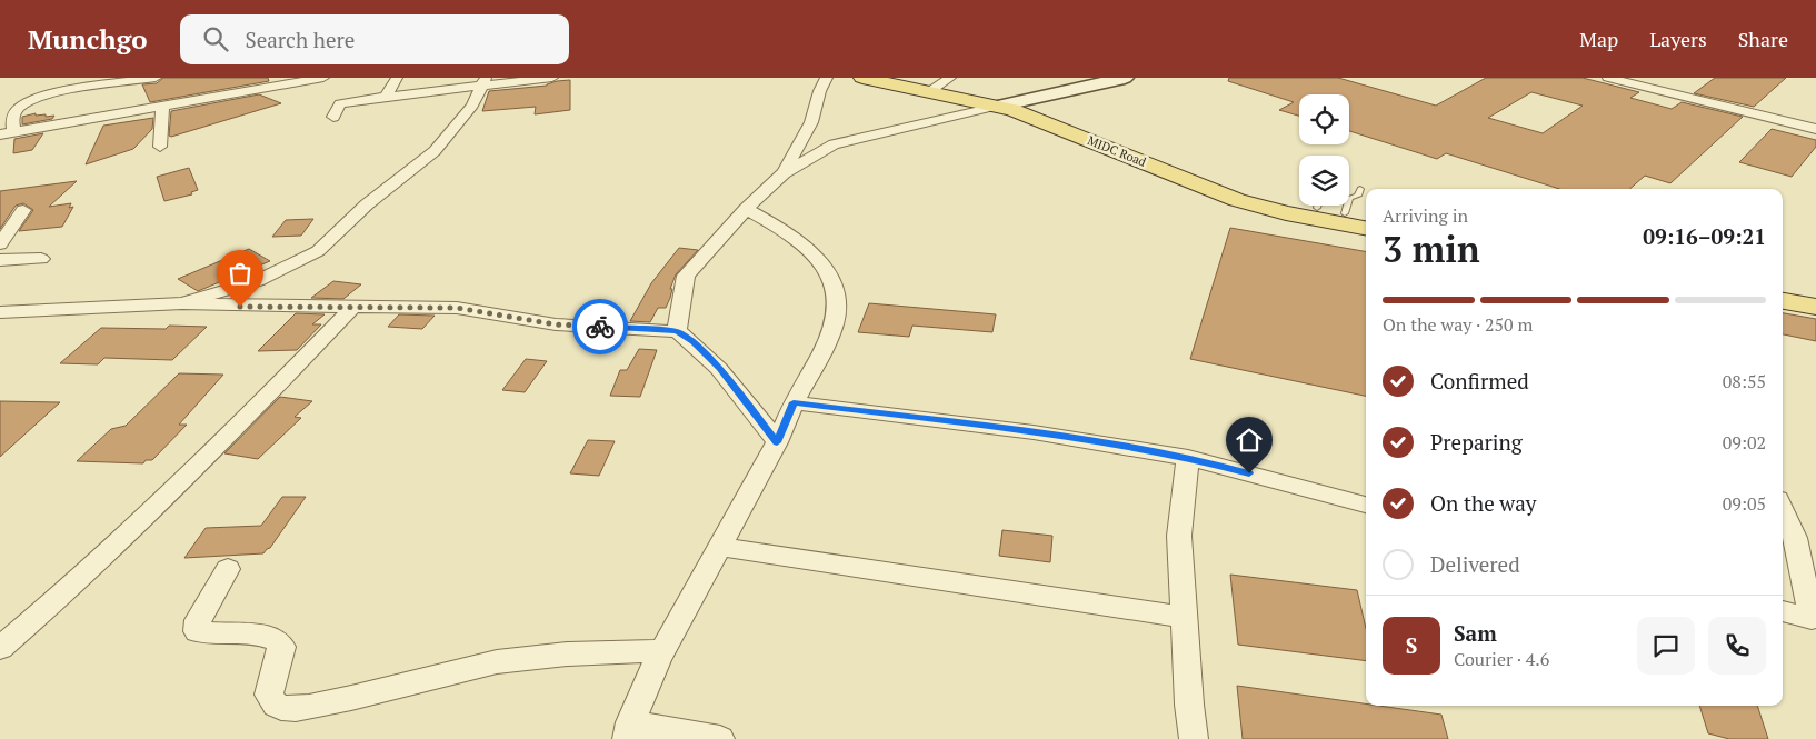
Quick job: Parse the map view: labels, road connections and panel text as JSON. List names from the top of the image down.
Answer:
{
  "streets": {
    "main road": ["MIDC Road"]
  },
  "page": {
    "header": "Munchgo",
    "search": "Search here",
    "nav": ["Map", "Layers", "Share"],
    "heading": ["3 min", "Arriving in", "09:16–09:21"],
    "panel": ["Sam", "Courier · 4.6"],
    "bar": "On the way · 250 m",
    "list": [
      ["Confirmed", "08:55"],
      ["Preparing", "09:02"],
      ["On the way", "09:05"],
      "Delivered"
    ],
    "round": "S"
  }
}
